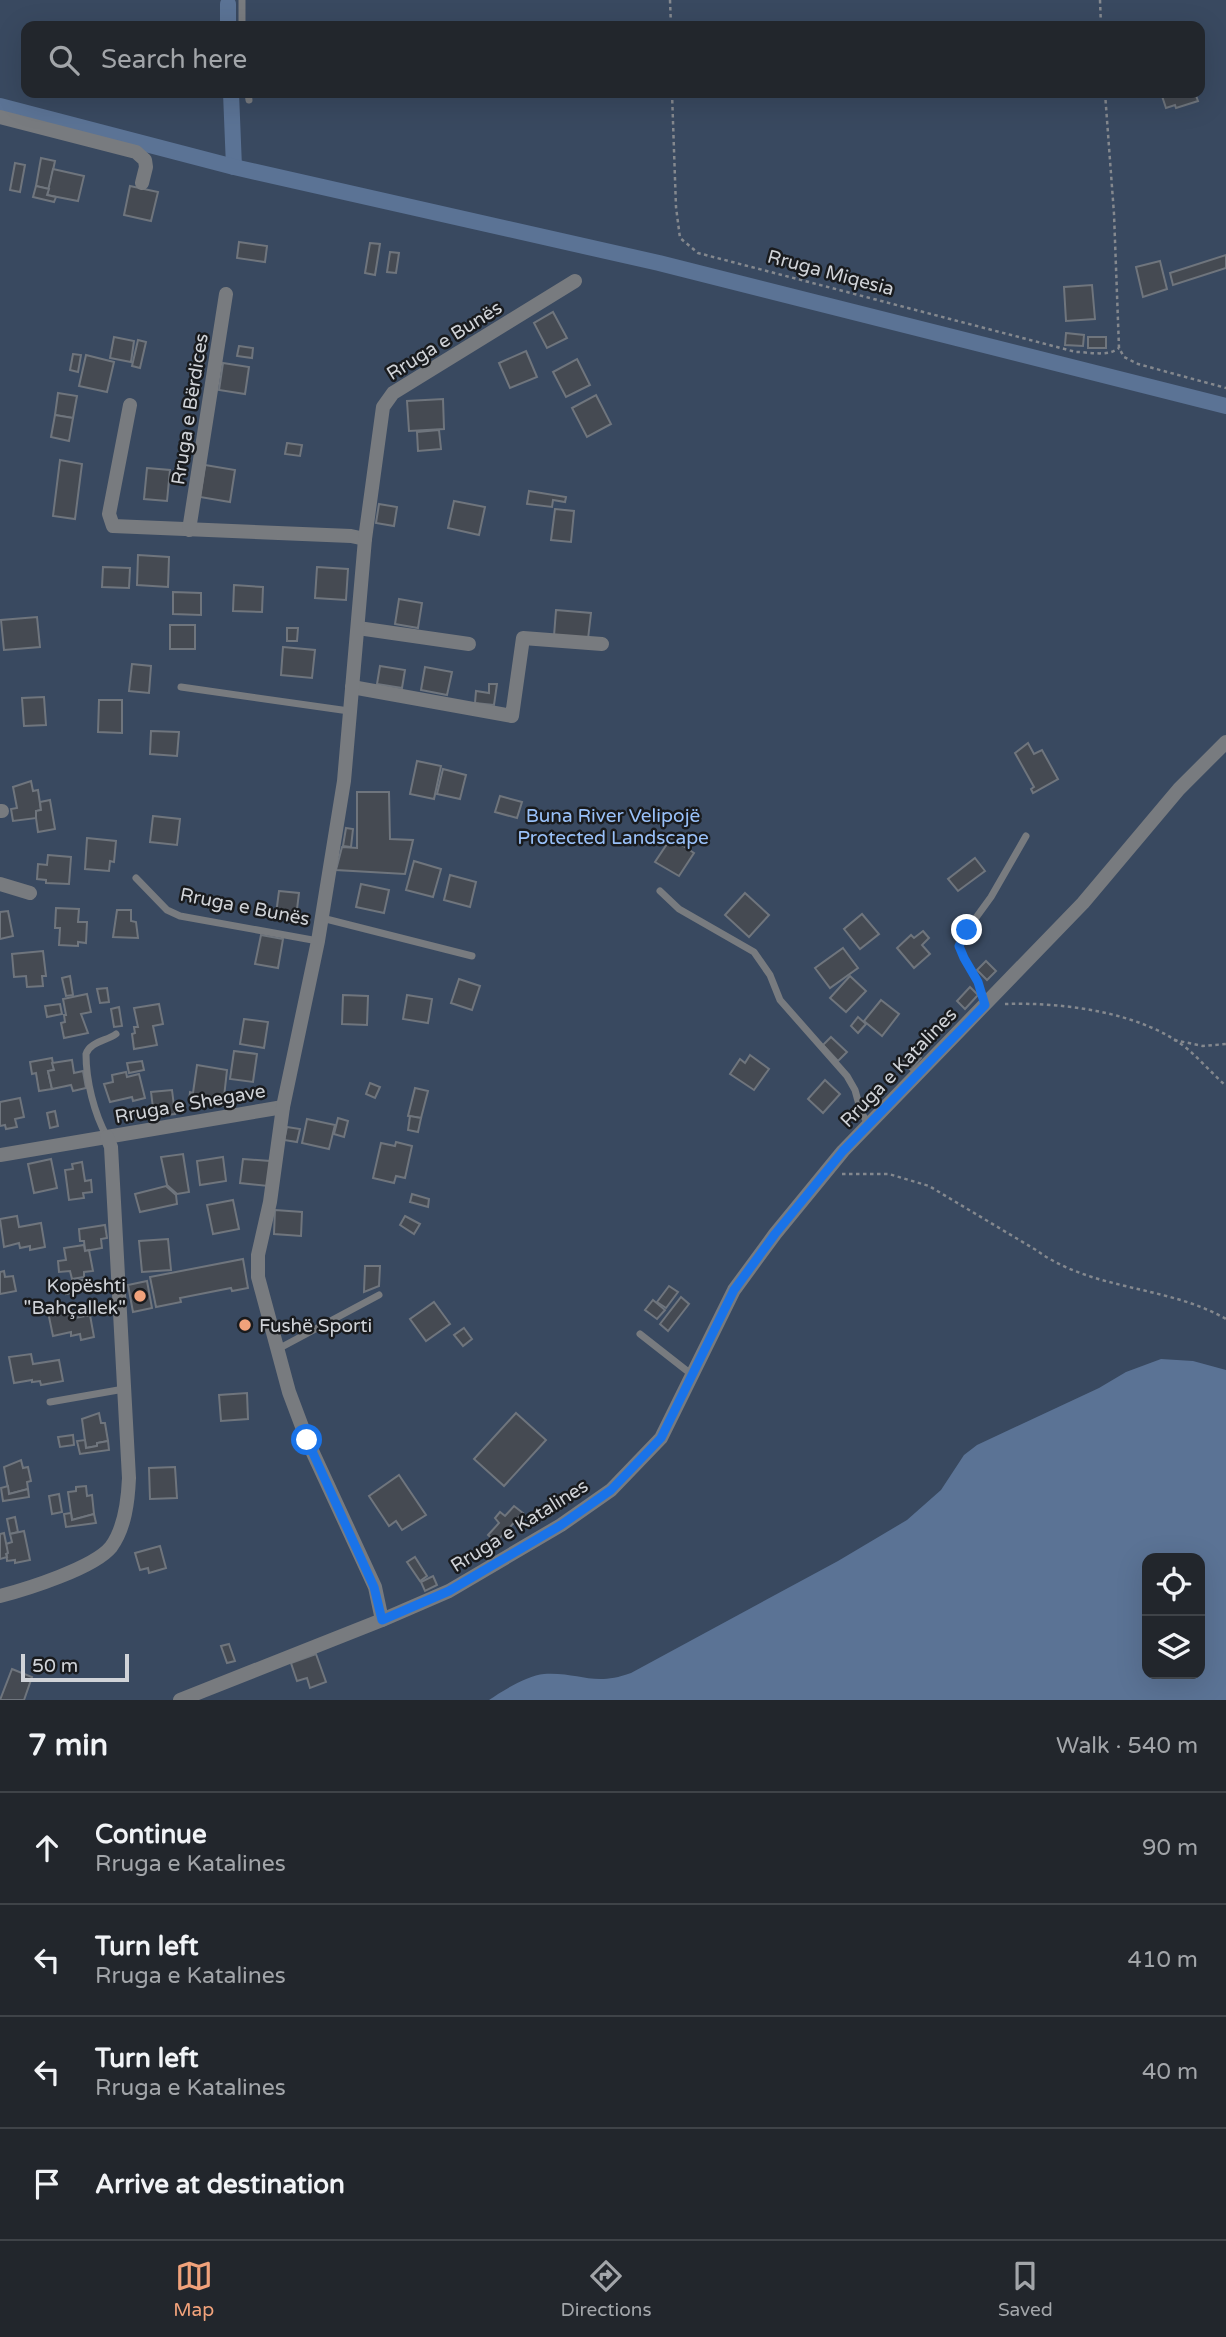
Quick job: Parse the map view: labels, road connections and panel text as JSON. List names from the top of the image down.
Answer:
{
  "streets": {
    "street": [
      "Rruga e Bunës",
      "Rruga e Bërdices",
      "Rruga e Katalines",
      "Rruga e Shegave"
    ],
    "path": ["Rruga Miqesia"]
  },
  "crossings": [
    ["Rruga e Bunës", "Rruga e Shegave"]
  ],
  "parks": ["Buna River Velipojë Protected Landscape"],
  "places": ["Kopështi \"Bahçallek\"", "Fushë Sporti"],
  "scale_bar": "50 m",
  "page": {
    "search": "Search here",
    "scale": "50 m",
    "heading": ["7 min", "Walk · 540 m"],
    "list": [
      ["Continue", "Rruga e Katalines", "90 m"],
      ["Turn left", "Rruga e Katalines", "410 m"],
      ["Turn left", "Rruga e Katalines", "40 m"],
      "Arrive at destination"
    ],
    "nav": ["Map", "Directions", "Saved"]
  }
}
